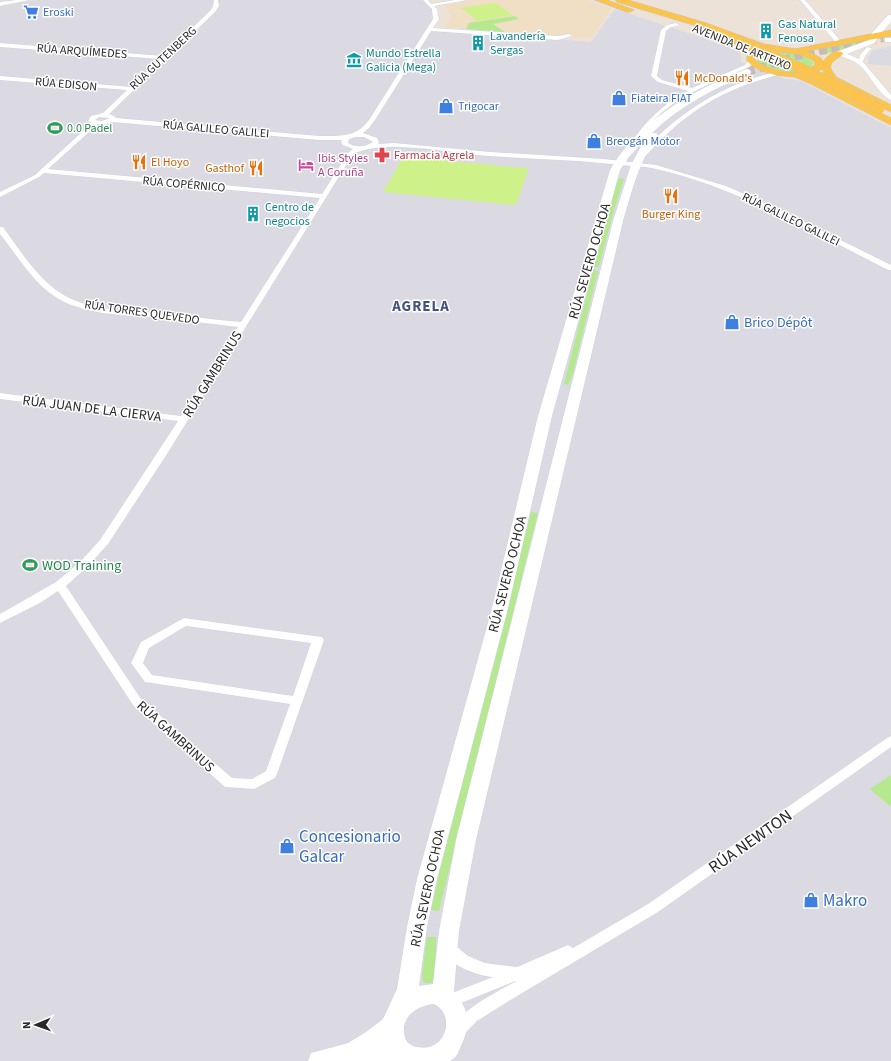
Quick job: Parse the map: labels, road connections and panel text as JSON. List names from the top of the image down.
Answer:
{
  "streets": {
    "main road": ["AVENIDA DE ARTEIXO", "RÚA SEVERO OCHOA"],
    "street": [
      "RÚA ARQUÍMEDES",
      "RÚA GUTENBERG",
      "RÚA EDISON",
      "RÚA GALILEO GALILEI",
      "RÚA COPÉRNICO",
      "RÚA TORRES QUEVEDO",
      "RÚA GAMBRINUS",
      "RÚA JUAN DE LA CIERVA",
      "RÚA NEWTON"
    ]
  },
  "crossings": [
    ["AVENIDA DE ARTEIXO", "RÚA SEVERO OCHOA"],
    ["RÚA ARQUÍMEDES", "RÚA GUTENBERG"],
    ["RÚA GUTENBERG", "RÚA EDISON"],
    ["RÚA GUTENBERG", "RÚA COPÉRNICO"],
    ["RÚA GALILEO GALILEI", "RÚA SEVERO OCHOA"],
    ["RÚA GALILEO GALILEI", "RÚA GAMBRINUS"],
    ["RÚA COPÉRNICO", "RÚA GAMBRINUS"],
    ["RÚA SEVERO OCHOA", "RÚA NEWTON"],
    ["RÚA TORRES QUEVEDO", "RÚA GAMBRINUS"],
    ["RÚA GAMBRINUS", "RÚA JUAN DE LA CIERVA"]
  ],
  "districts": ["AGRELA"],
  "places": {
    "supermarket": ["Eroski"],
    "building": ["Gas Natural Fenosa", "Lavandería Sergas", "Centro de negocios"],
    "museum": ["Mundo Estrella Galicia (Mega)"],
    "restaurant": [
      "McDonald's",
      "El Hoyo",
      "Gasthof",
      "Burger King"
    ],
    "shop": [
      "Fiateira FIAT",
      "Trigocar",
      "Breogán Motor",
      "Brico Dépôt",
      "Concesionario Galcar",
      "Makro"
    ],
    "sports": ["0.0 Padel", "WOD Training"],
    "pharmacy": ["Farmacia Agrela"],
    "hotel": ["Ibis Styles A Coruña"]
  },
  "north": "left"
}
